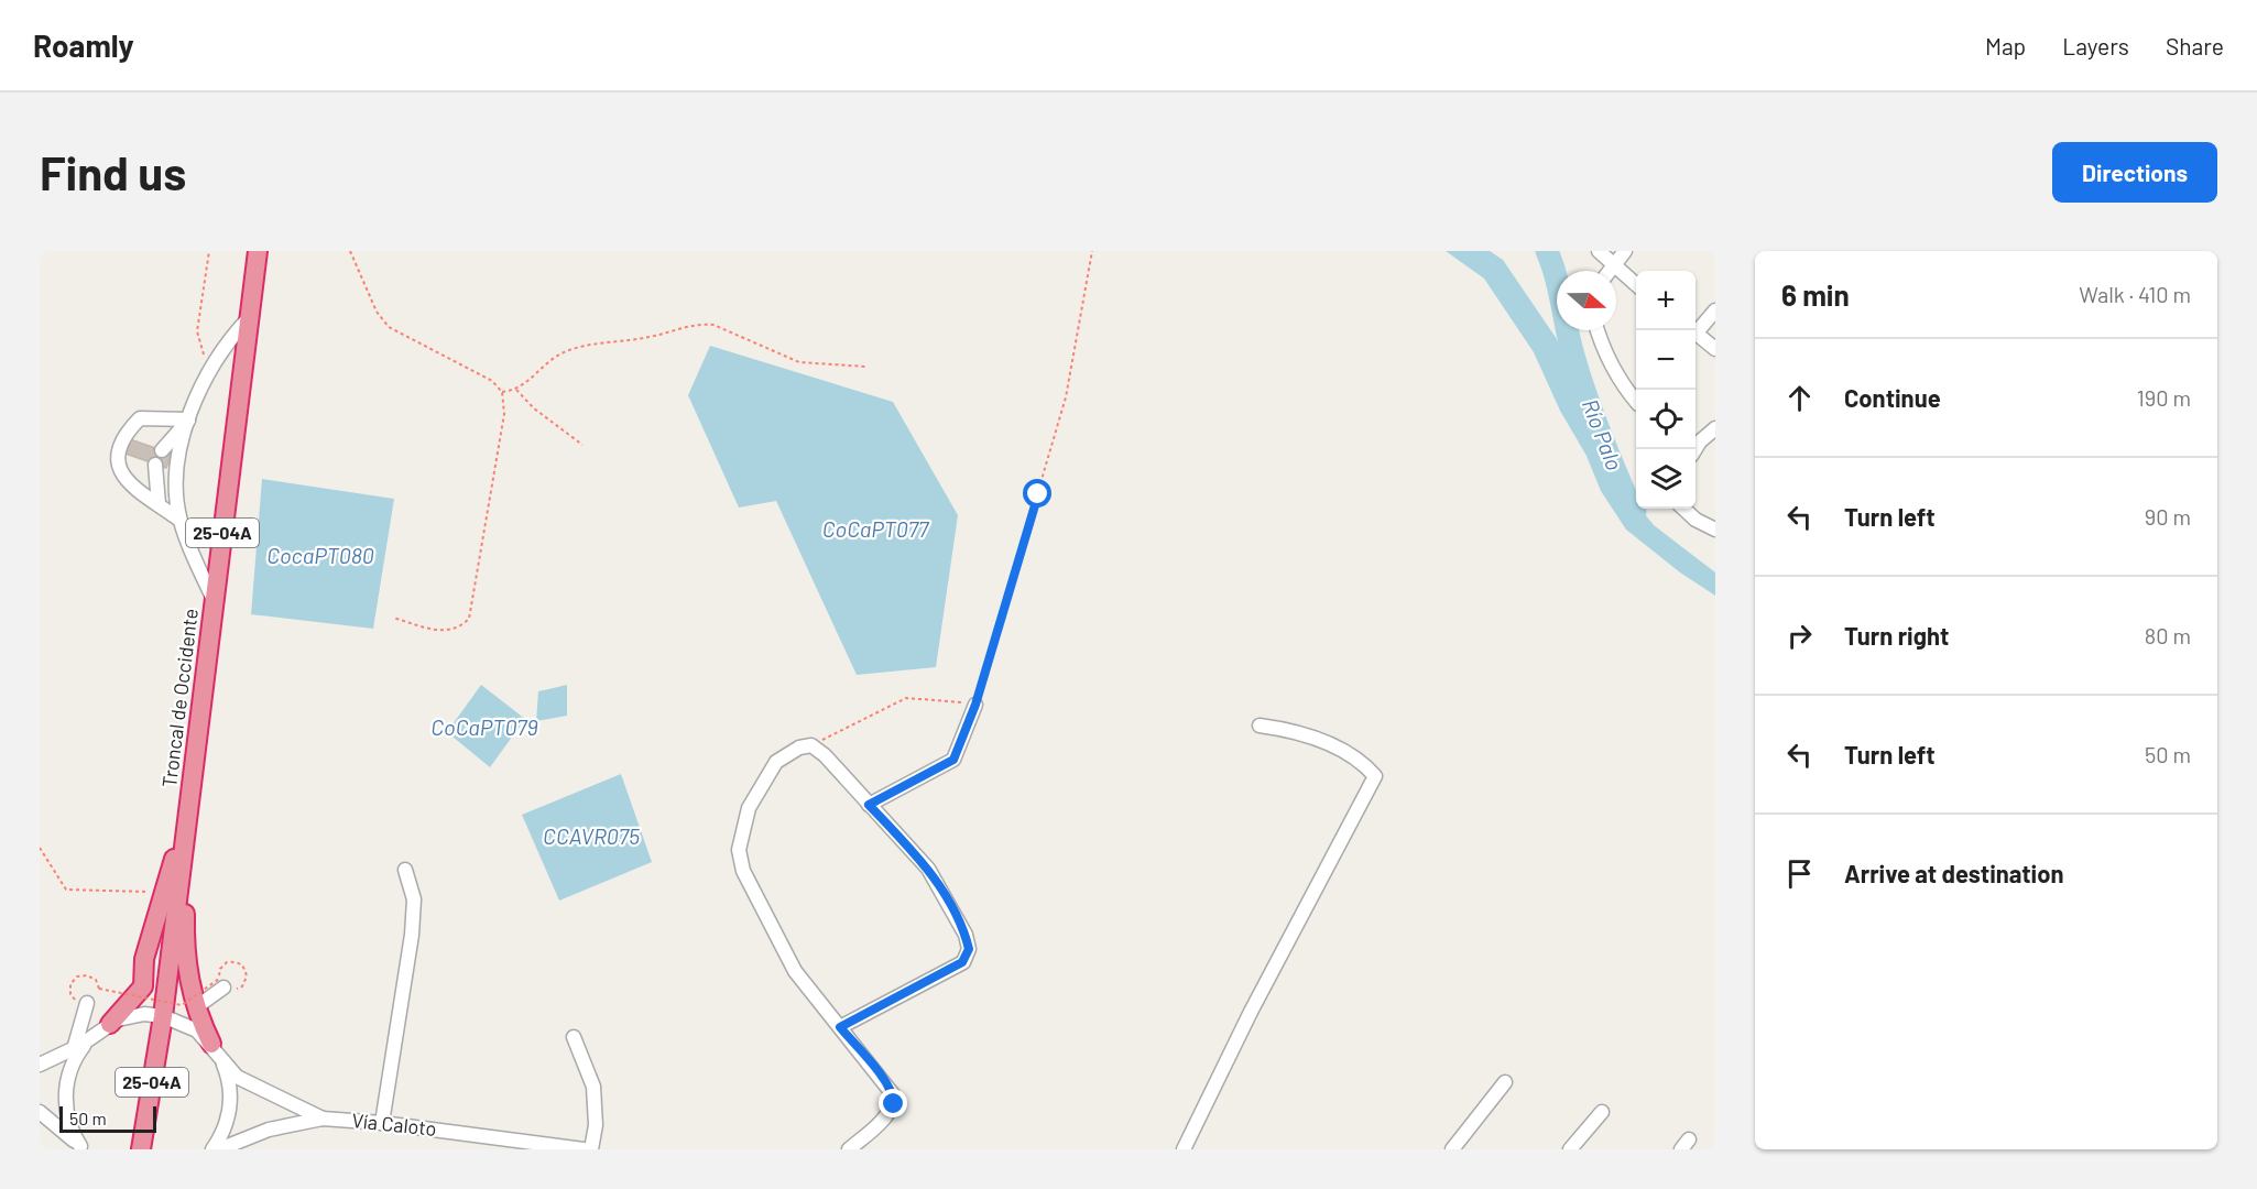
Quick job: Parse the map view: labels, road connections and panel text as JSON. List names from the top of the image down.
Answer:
{
  "streets": {
    "highway": ["25-04A", "Troncal de Occidente"],
    "street": ["Vía Caloto"]
  },
  "crossings": [
    ["Troncal de Occidente", "Vía Caloto"]
  ],
  "water": [
    "Río Palo",
    "CoCaPT077",
    "CocaPT080",
    "CoCaPT079",
    "CCAVR075"
  ],
  "scale_bar": "50 m",
  "north": "right",
  "page": {
    "header": "Roamly",
    "nav": ["Map", "Layers", "Share"],
    "buttons": "Directions",
    "title": "Find us",
    "heading": ["6 min", "Walk · 410 m"],
    "map_buttons": ["+", "−"],
    "list": [
      ["Continue", "190 m"],
      ["Turn left", "90 m"],
      ["Turn right", "80 m"],
      ["Turn left", "50 m"],
      "Arrive at destination"
    ],
    "scale": "50 m"
  }
}
